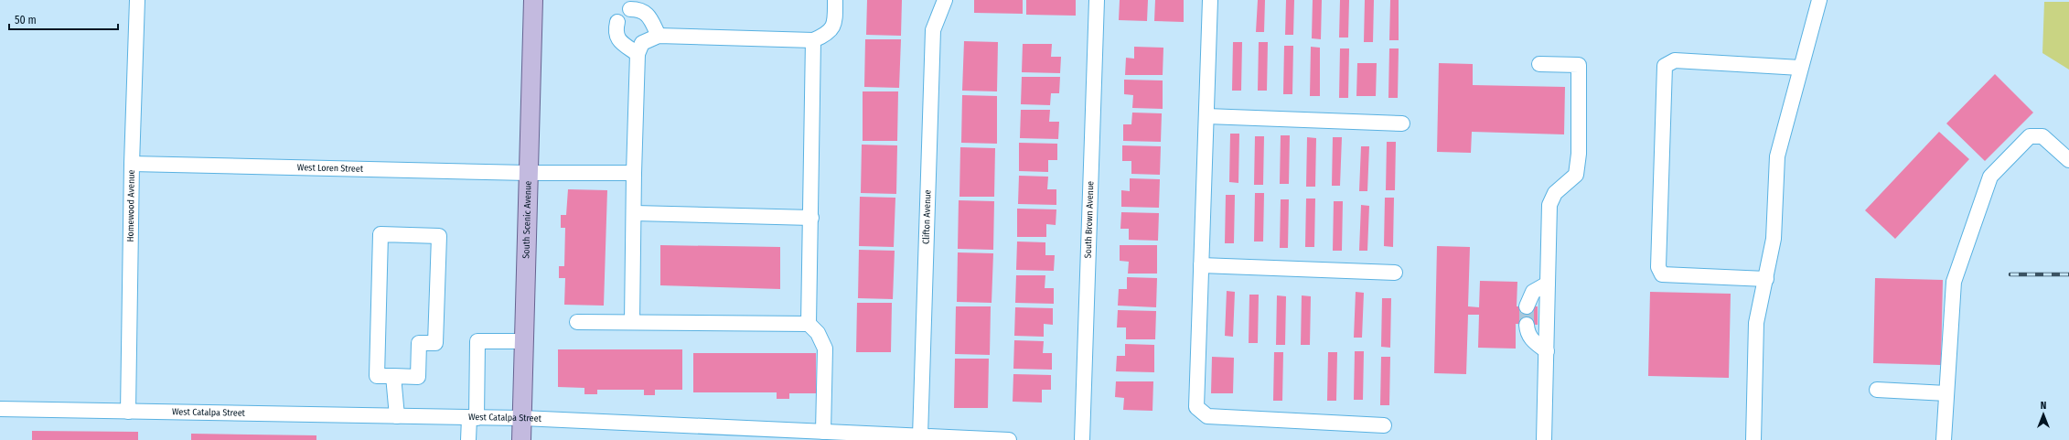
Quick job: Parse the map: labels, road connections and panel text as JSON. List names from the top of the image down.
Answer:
{
  "streets": {
    "main road": ["South Scenic Avenue"],
    "street": [
      "West Loren Street",
      "Homewood Avenue",
      "Clifton Avenue",
      "South Brown Avenue",
      "West Catalpa Street"
    ]
  },
  "crossings": [
    ["West Loren Street", "Homewood Avenue"],
    ["West Loren Street", "South Scenic Avenue"],
    ["Homewood Avenue", "West Catalpa Street"],
    ["Clifton Avenue", "West Catalpa Street"],
    ["South Scenic Avenue", "West Catalpa Street"]
  ],
  "scale_bar": "50 m",
  "north": "top"
}
